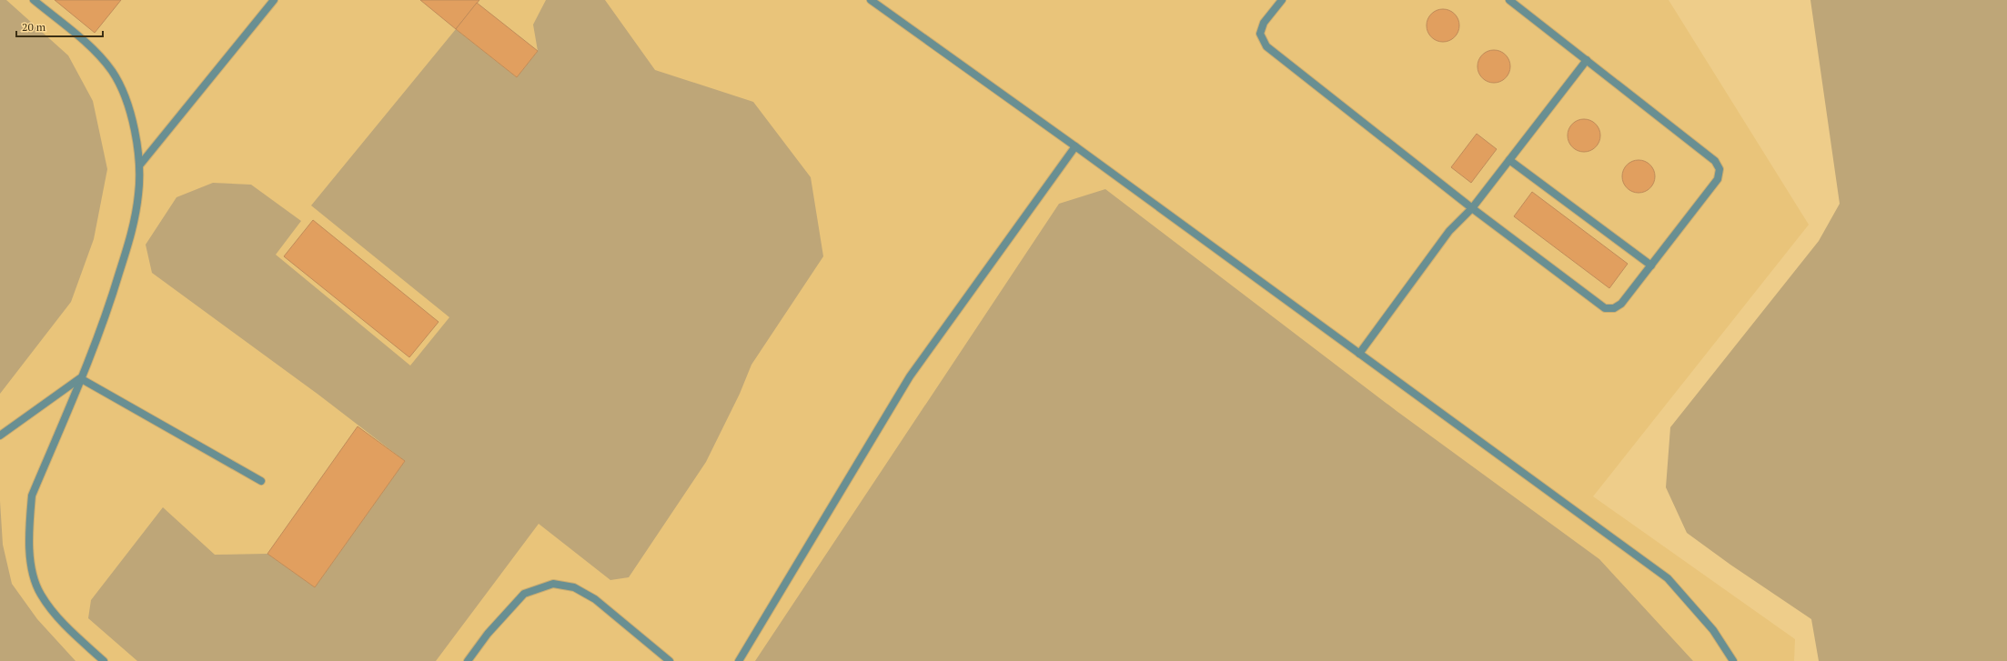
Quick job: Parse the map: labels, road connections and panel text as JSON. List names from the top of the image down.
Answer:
{
  "scale_bar": "20 m"
}
